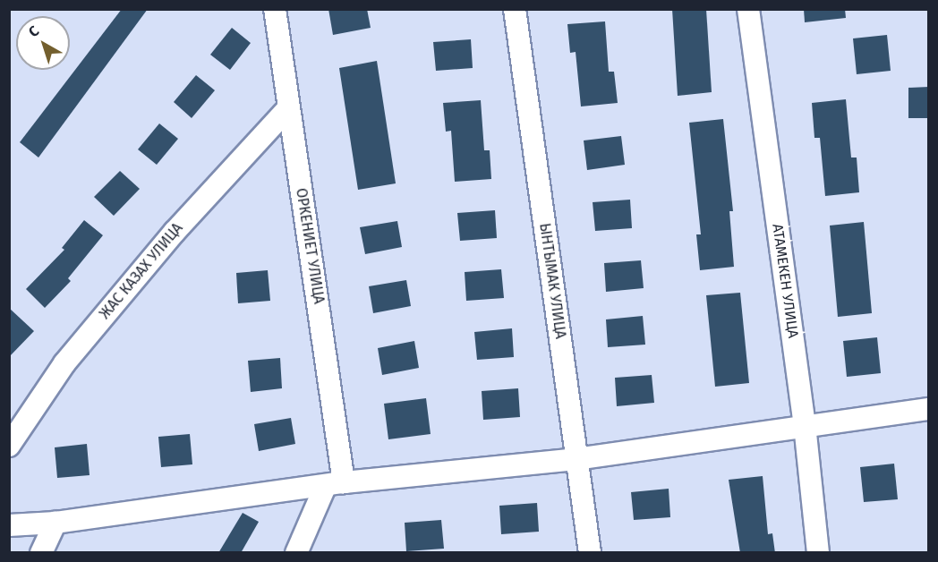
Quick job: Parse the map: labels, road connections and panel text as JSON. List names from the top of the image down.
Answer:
{
  "streets": {
    "street": [
      "ОРКЕНИЕТ УЛИЦА",
      "ЖАС КАЗАХ УЛИЦА",
      "ЫНТЫМАК УЛИЦА",
      "АТАМЕКЕН УЛИЦА"
    ]
  },
  "crossings": [
    ["ОРКЕНИЕТ УЛИЦА", "ЖАС КАЗАХ УЛИЦА"]
  ],
  "north": "top left"
}
